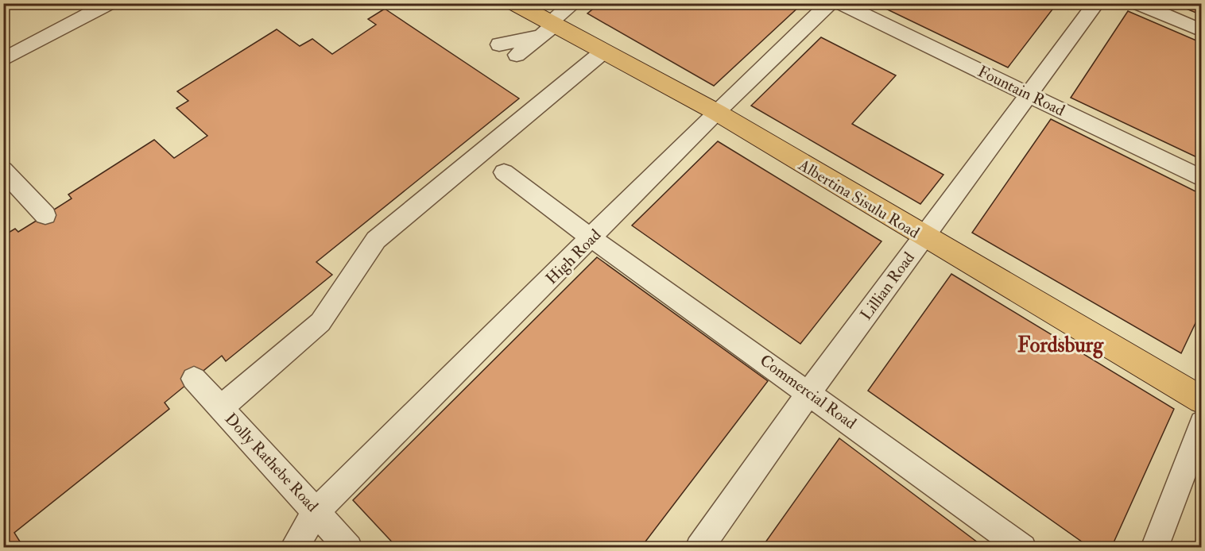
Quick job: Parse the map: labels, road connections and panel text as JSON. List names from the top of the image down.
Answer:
{
  "streets": {
    "main road": ["Albertina Sisulu Road"],
    "street": [
      "Fountain Road",
      "High Road",
      "Lillian Road",
      "Commercial Road",
      "Dolly Rathebe Road"
    ]
  },
  "crossings": [
    ["Fountain Road", "Lillian Road"],
    ["Albertina Sisulu Road", "High Road"],
    ["Albertina Sisulu Road", "Lillian Road"],
    ["High Road", "Commercial Road"],
    ["High Road", "Dolly Rathebe Road"],
    ["Lillian Road", "Commercial Road"]
  ],
  "districts": ["Fordsburg"]
}
